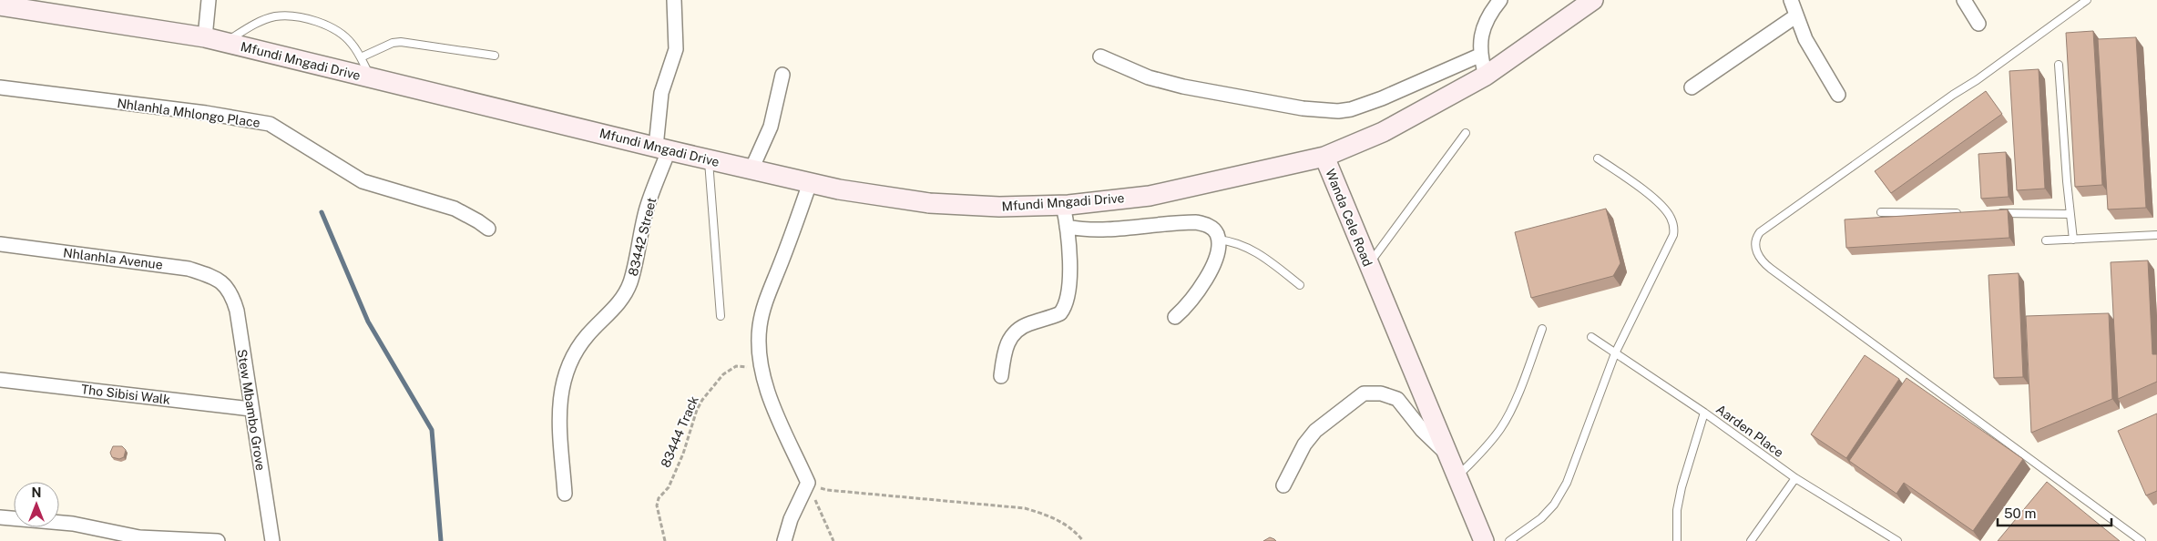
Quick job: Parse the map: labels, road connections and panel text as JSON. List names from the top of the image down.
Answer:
{
  "streets": {
    "street": [
      "Mfundi Mngadi Drive",
      "Nhlanhla Mhlongo Place",
      "Wanda Cele Road",
      "83442 Street",
      "Nhlanhla Avenue",
      "Tho Sibisi Walk",
      "Stew Mbambo Grove"
    ],
    "lane": ["Aarden Place"],
    "path": ["83444 Track"]
  },
  "crossings": [
    ["Mfundi Mngadi Drive", "Wanda Cele Road"],
    ["Mfundi Mngadi Drive", "83442 Street"],
    ["Nhlanhla Avenue", "Stew Mbambo Grove"],
    ["Tho Sibisi Walk", "Stew Mbambo Grove"]
  ],
  "scale_bar": "50 m",
  "north": "top"
}
